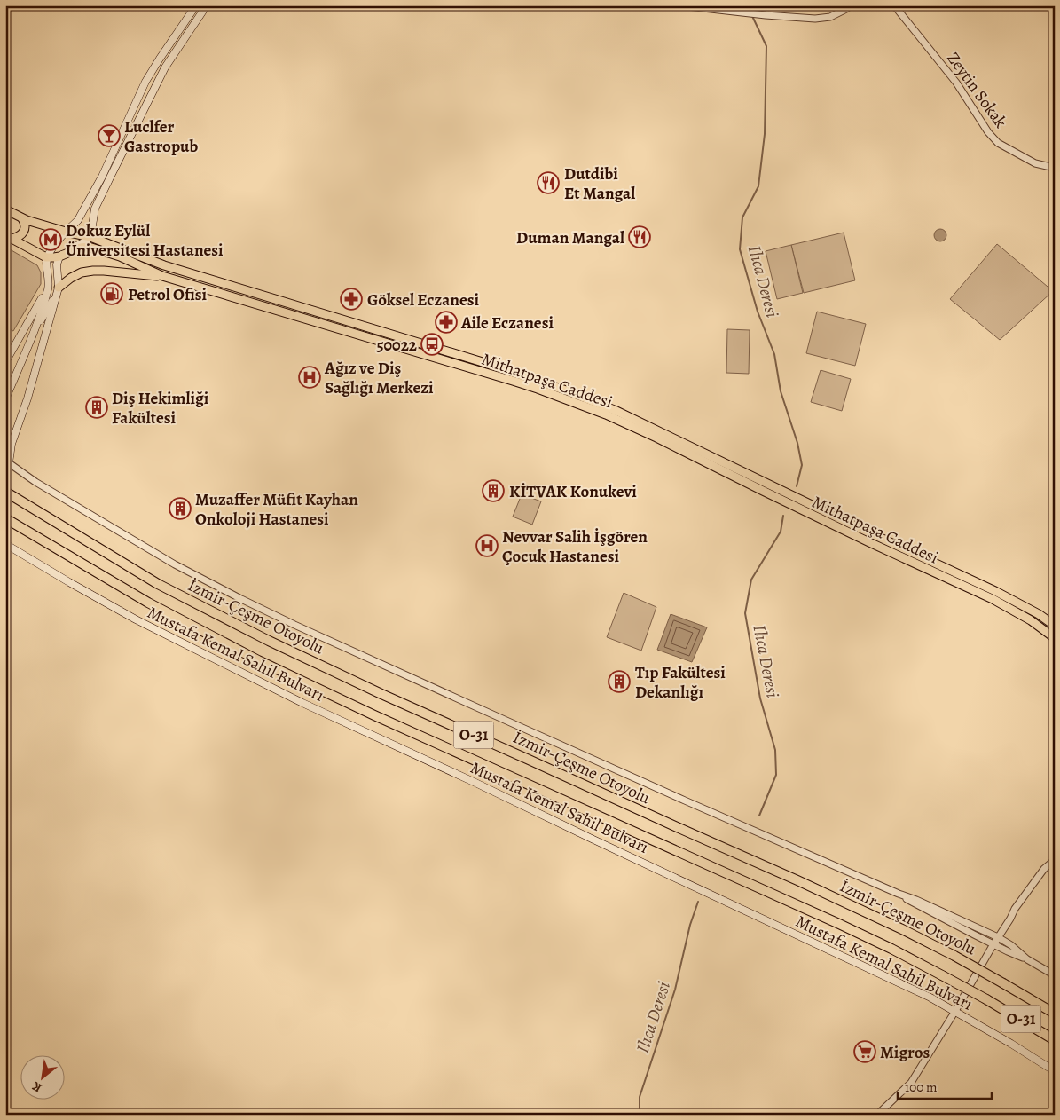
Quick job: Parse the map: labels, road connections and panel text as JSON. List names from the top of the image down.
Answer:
{
  "streets": {
    "highway": ["İzmir-Çeşme Otoyolu", "O-31"],
    "main road": ["Mithatpaşa Caddesi", "Mustafa Kemal Sahil Bulvarı"],
    "street": ["Zeytin Sokak"]
  },
  "water": ["Ilıca Deresi"],
  "places": {
    "bar": ["Luclfer Gastropub"],
    "restaurant": ["Dutdibi Et Mangal", "Duman Mangal"],
    "metro station": ["Dokuz Eylül Üniversitesi Hastanesi"],
    "fuel station": ["Petrol Ofisi"],
    "pharmacy": ["Göksel Eczanesi", "Aile Eczanesi"],
    "bus stop": ["50022"],
    "hospital": ["Ağız ve Diş Sağlığı Merkezi", "Nevvar Salih İşgören Çocuk Hastanesi"],
    "building": [
      "Diş Hekimliği Fakültesi",
      "KİTVAK Konukevi",
      "Muzaffer Müfit Kayhan Onkoloji Hastanesi",
      "Tıp Fakültesi Dekanlığı"
    ],
    "supermarket": ["Migros"]
  },
  "scale_bar": "100 m",
  "north": "bottom left"
}
